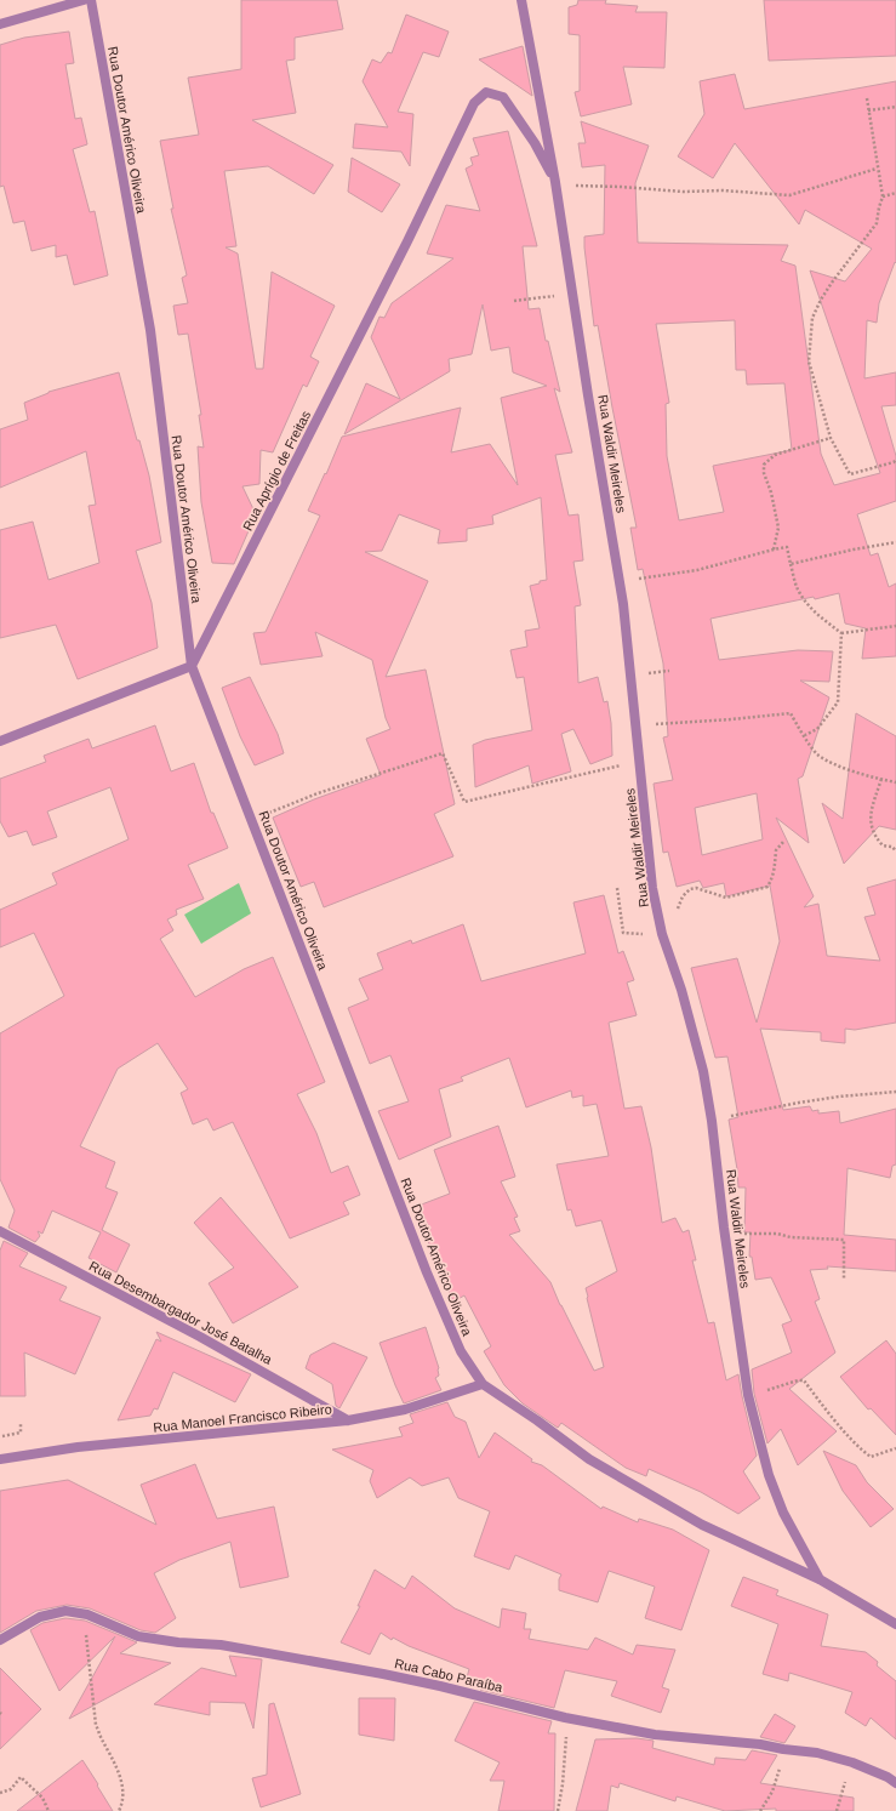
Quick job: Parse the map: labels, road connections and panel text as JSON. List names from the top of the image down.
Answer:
{
  "streets": {
    "street": [
      "Rua Doutor Américo Oliveira",
      "Rua Waldir Meireles",
      "Rua Aprígio de Freitas",
      "Rua Desembargador José Batalha",
      "Rua Manoel Francisco Ribeiro",
      "Rua Cabo Paraíba"
    ]
  },
  "crossings": [
    ["Rua Doutor Américo Oliveira", "Rua Waldir Meireles"],
    ["Rua Doutor Américo Oliveira", "Rua Aprígio de Freitas"],
    ["Rua Doutor Américo Oliveira", "Rua Manoel Francisco Ribeiro"],
    ["Rua Waldir Meireles", "Rua Aprígio de Freitas"],
    ["Rua Desembargador José Batalha", "Rua Manoel Francisco Ribeiro"]
  ]
}
